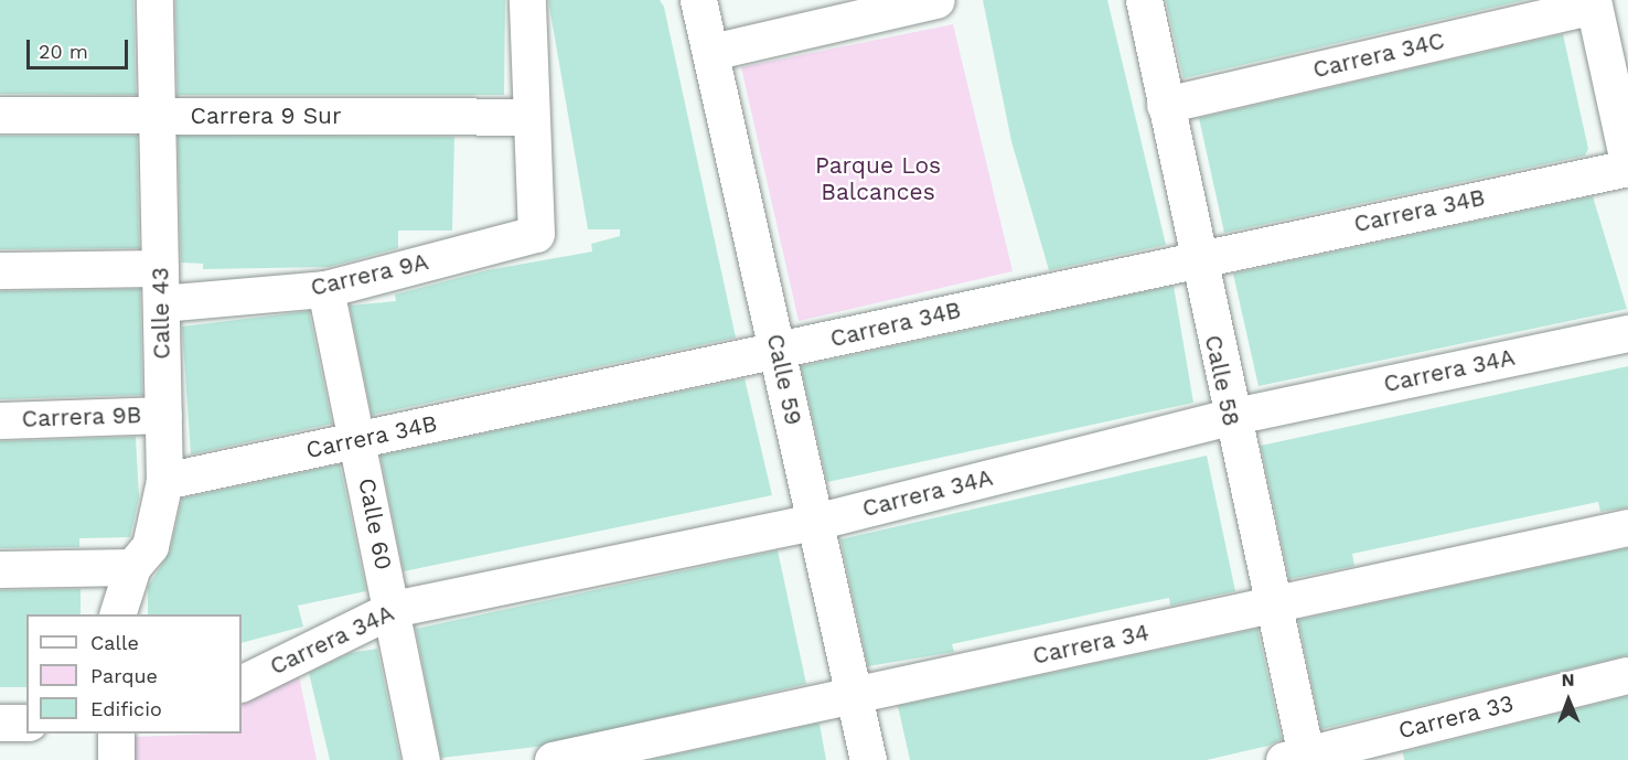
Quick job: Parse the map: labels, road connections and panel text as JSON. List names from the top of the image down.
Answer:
{
  "streets": {
    "street": [
      "Carrera 34C",
      "Carrera 9 Sur",
      "Carrera 34B",
      "Carrera 9A",
      "Calle 43",
      "Carrera 34A",
      "Calle 59",
      "Calle 58",
      "Carrera 9B",
      "Calle 60",
      "Carrera 34",
      "Carrera 33"
    ]
  },
  "crossings": [
    ["Carrera 34C", "Calle 58"],
    ["Carrera 9 Sur", "Carrera 9A"],
    ["Carrera 9 Sur", "Calle 43"],
    ["Carrera 34B", "Calle 43"],
    ["Carrera 34B", "Calle 59"],
    ["Carrera 34B", "Calle 58"],
    ["Carrera 34B", "Calle 60"],
    ["Carrera 9A", "Calle 43"],
    ["Carrera 9A", "Calle 60"],
    ["Calle 43", "Carrera 9B"],
    ["Carrera 34A", "Calle 59"],
    ["Carrera 34A", "Calle 58"],
    ["Carrera 34A", "Calle 60"],
    ["Calle 59", "Carrera 34"],
    ["Calle 58", "Carrera 34"],
    ["Calle 58", "Carrera 33"]
  ],
  "parks": ["Parque Los Balcances"],
  "legend": ["Calle", "Parque", "Edificio"],
  "scale_bar": "20 m",
  "north": "top"
}
